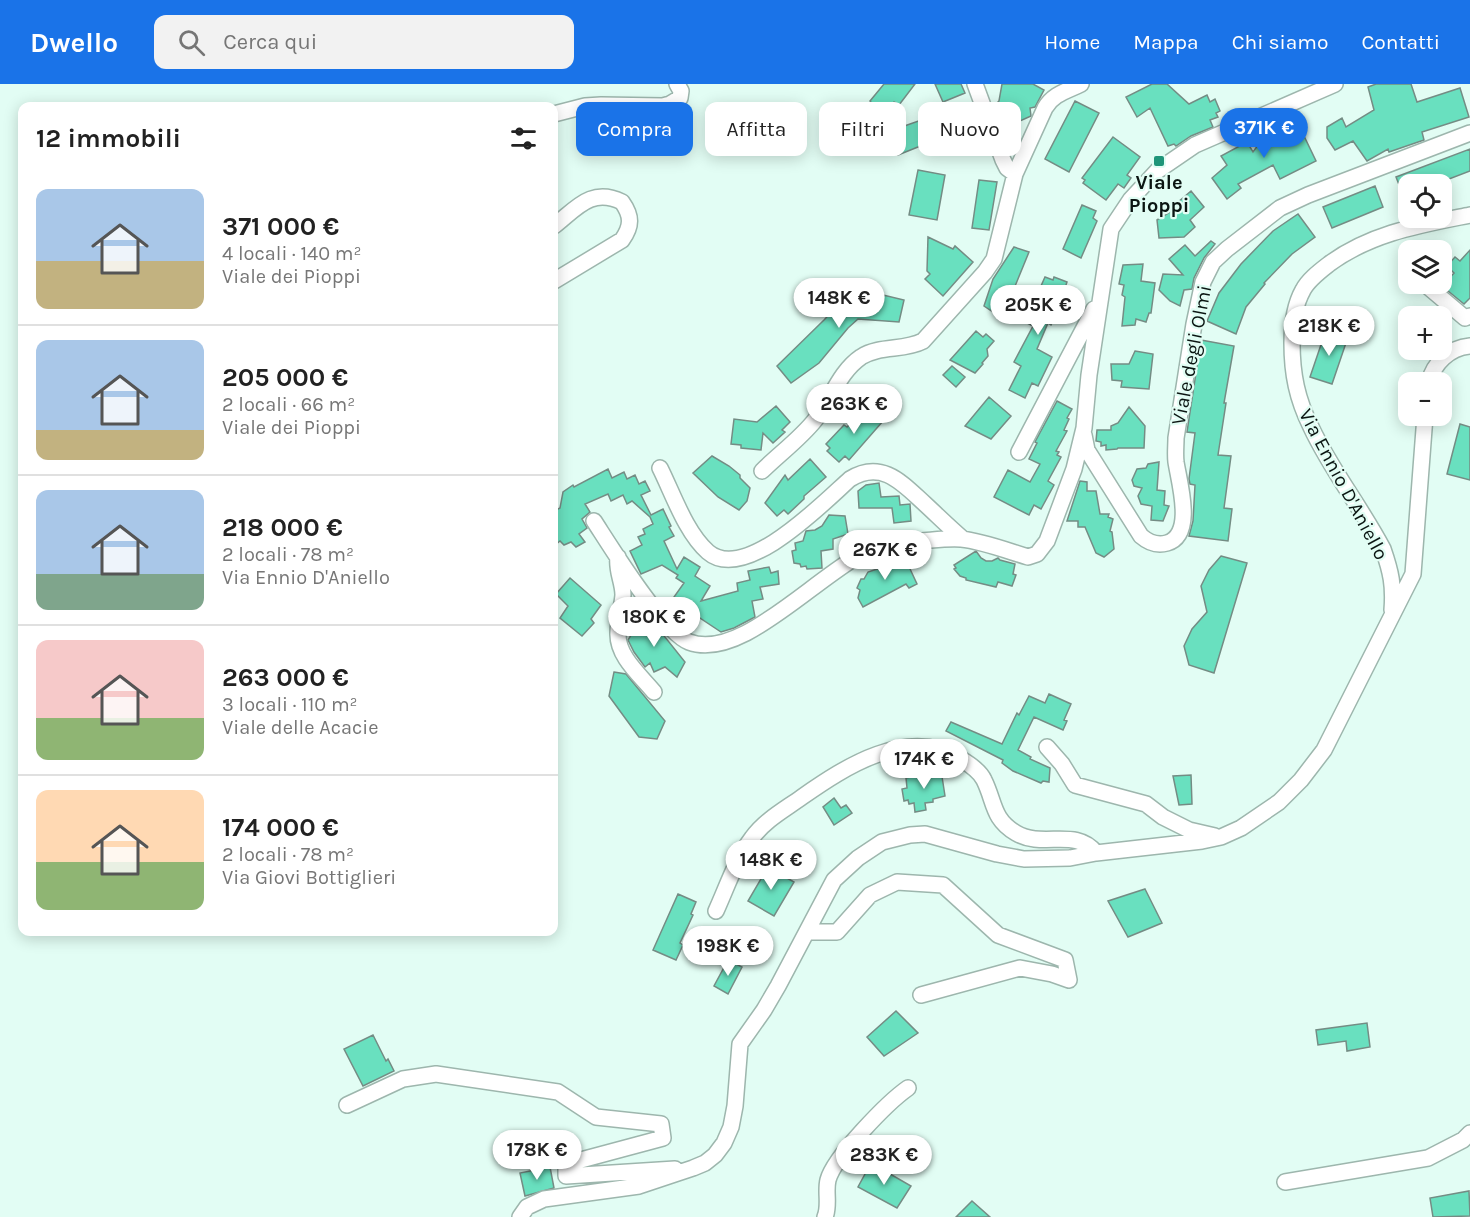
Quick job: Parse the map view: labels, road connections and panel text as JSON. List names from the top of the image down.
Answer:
{
  "streets": {
    "street": ["Viale degli Olmi", "Via Ennio D'Aniello"]
  },
  "places": {
    "transit": ["Viale Pioppi"]
  },
  "page": {
    "header": "Dwello",
    "search": "Cerca qui",
    "nav": [
      "Home",
      "Mappa",
      "Chi siamo",
      "Contatti"
    ],
    "chip": [
      "Compra",
      "Affitta",
      "Filtri",
      "Nuovo"
    ],
    "heading": "12 immobili",
    "price": [
      "371K €",
      "148K €",
      "205K €",
      "218K €",
      "263K €",
      "267K €",
      "180K €",
      "174K €",
      "148K €",
      "198K €",
      "178K €",
      "283K €"
    ],
    "map_buttons": ["+", "−"],
    "list": [
      {
        "name": "371 000 €",
        "note": "4 locali · 140 m² · Viale dei Pioppi"
      },
      {
        "name": "205 000 €",
        "note": "2 locali · 66 m² · Viale dei Pioppi"
      },
      {
        "name": "218 000 €",
        "note": "2 locali · 78 m² · Via Ennio D'Aniello"
      },
      {
        "name": "263 000 €",
        "note": "3 locali · 110 m² · Viale delle Acacie"
      },
      {
        "name": "174 000 €",
        "note": "2 locali · 78 m² · Via Giovi Bottiglieri"
      }
    ]
  }
}
